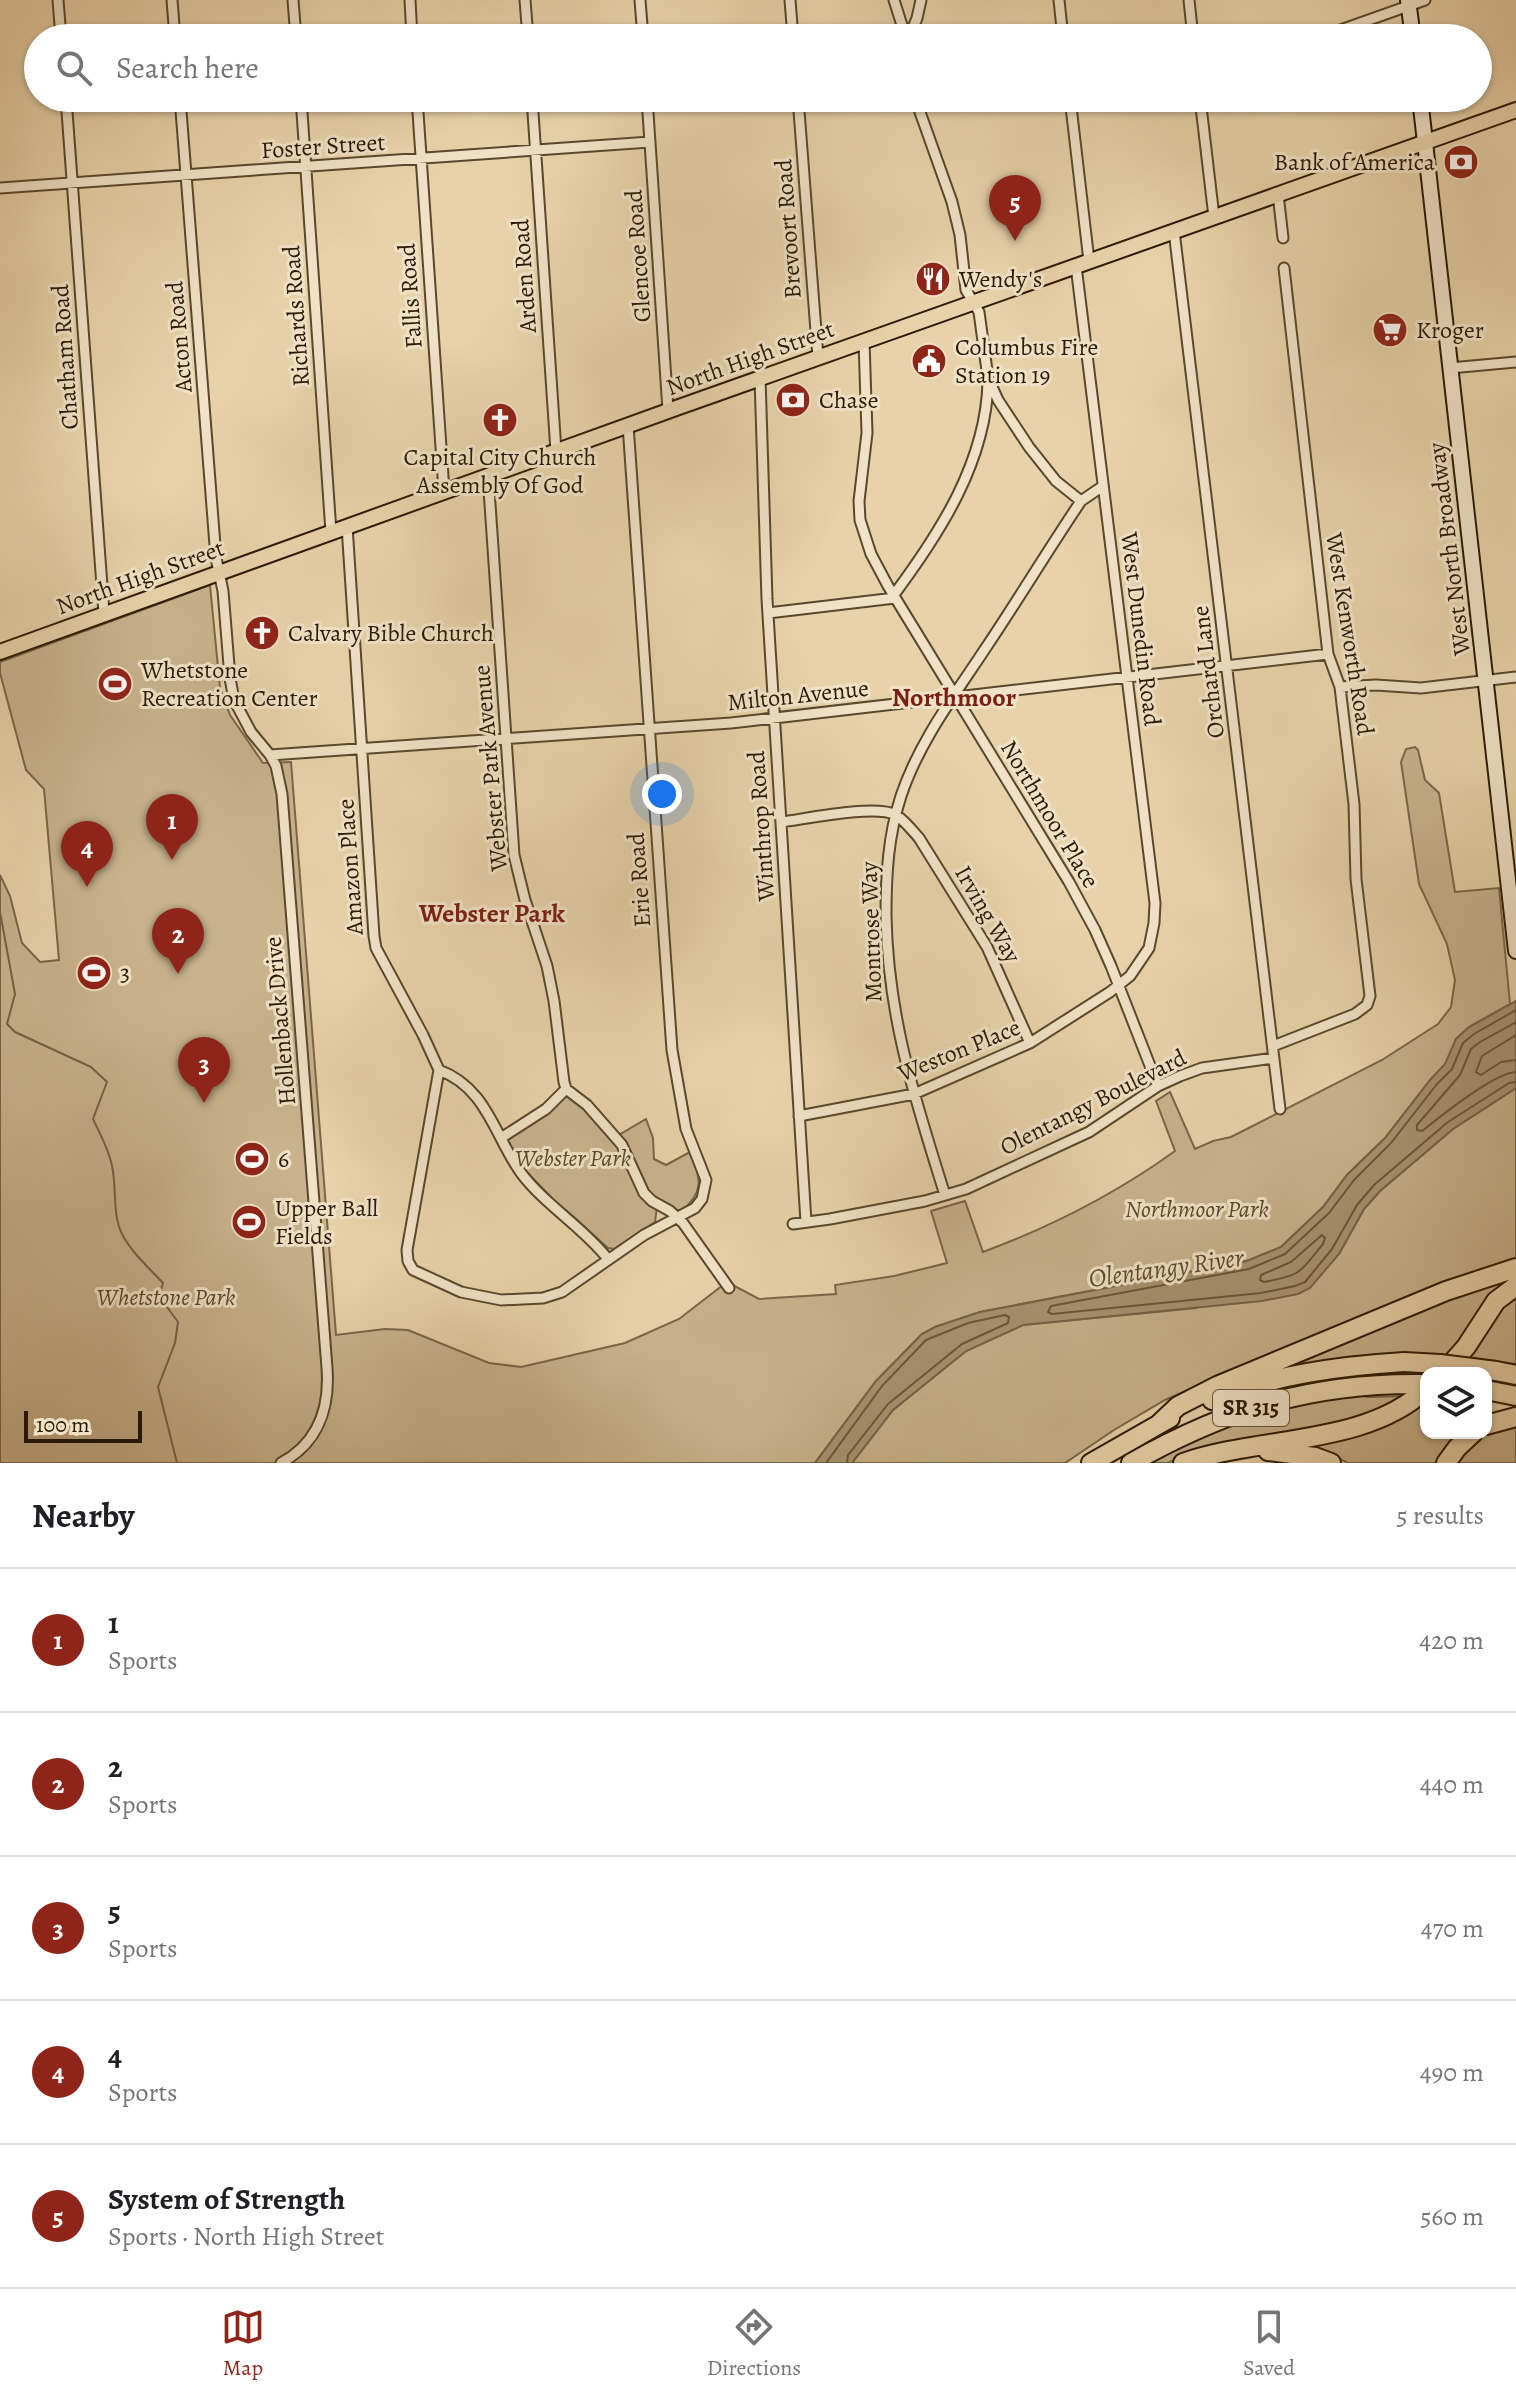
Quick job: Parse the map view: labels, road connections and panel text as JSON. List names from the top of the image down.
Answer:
{
  "streets": {
    "highway": ["SR 315"],
    "main road": ["North High Street", "West North Broadway"],
    "street": [
      "Foster Street",
      "Brevoort Road",
      "Glencoe Road",
      "Arden Road",
      "Fallis Road",
      "Richards Road",
      "Acton Road",
      "Chatham Road",
      "West Dunedin Road",
      "West Kenworth Road",
      "Orchard Lane",
      "Milton Avenue",
      "Webster Park Avenue",
      "Northmoor Place",
      "Winthrop Road",
      "Amazon Place",
      "Erie Road",
      "Irving Way",
      "Montrose Way",
      "Hollenback Drive",
      "Weston Place",
      "Olentangy Boulevard"
    ]
  },
  "crossings": [
    ["Foster Street", "Glencoe Road"],
    ["Foster Street", "Arden Road"],
    ["Foster Street", "Fallis Road"],
    ["Foster Street", "Richards Road"],
    ["Foster Street", "Acton Road"],
    ["Foster Street", "Chatham Road"],
    ["Brevoort Road", "North High Street"],
    ["Glencoe Road", "North High Street"],
    ["Arden Road", "North High Street"],
    ["Fallis Road", "North High Street"],
    ["Richards Road", "North High Street"],
    ["Acton Road", "North High Street"],
    ["Acton Road", "Hollenback Drive"],
    ["Chatham Road", "North High Street"],
    ["North High Street", "West North Broadway"],
    ["North High Street", "West Dunedin Road"],
    ["North High Street", "Orchard Lane"],
    ["North High Street", "Webster Park Avenue"],
    ["North High Street", "Northmoor Place"],
    ["North High Street", "Winthrop Road"],
    ["North High Street", "Amazon Place"],
    ["North High Street", "Erie Road"],
    ["North High Street", "Hollenback Drive"],
    ["West Dunedin Road", "Milton Avenue"],
    ["West Dunedin Road", "Northmoor Place"],
    ["West Dunedin Road", "Montrose Way"],
    ["West Dunedin Road", "Weston Place"],
    ["West Kenworth Road", "Orchard Lane"],
    ["West Kenworth Road", "Milton Avenue"],
    ["Orchard Lane", "Milton Avenue"],
    ["Orchard Lane", "Olentangy Boulevard"],
    ["Milton Avenue", "Webster Park Avenue"],
    ["Milton Avenue", "Northmoor Place"],
    ["Milton Avenue", "Winthrop Road"],
    ["Milton Avenue", "Amazon Place"],
    ["Milton Avenue", "Erie Road"],
    ["Milton Avenue", "Montrose Way"],
    ["Milton Avenue", "Hollenback Drive"],
    ["Northmoor Place", "Montrose Way"],
    ["Northmoor Place", "Weston Place"],
    ["Northmoor Place", "Olentangy Boulevard"],
    ["Winthrop Road", "Weston Place"],
    ["Winthrop Road", "Olentangy Boulevard"],
    ["Irving Way", "Montrose Way"],
    ["Irving Way", "Weston Place"],
    ["Montrose Way", "Weston Place"],
    ["Montrose Way", "Olentangy Boulevard"]
  ],
  "districts": ["Northmoor", "Webster Park"],
  "water": ["Olentangy River"],
  "parks": ["Webster Park", "Northmoor Park", "Whetstone Park"],
  "places": {
    "bank": ["Bank of America", "Chase"],
    "restaurant": ["Wendy's"],
    "supermarket": ["Kroger"],
    "public building": ["Columbus Fire Station 19"],
    "church": ["Capital City Church Assembly Of God", "Calvary Bible Church"],
    "sports": [
      "Whetstone Recreation Center",
      "3",
      "6",
      "Upper Ball Fields"
    ]
  },
  "scale_bar": "100 m",
  "page": {
    "search": "Search here",
    "pins": [
      "5",
      "1",
      "4",
      "2",
      "3"
    ],
    "scale": "100 m",
    "heading": ["Nearby", "5 results"],
    "list": [
      {
        "mark": "1",
        "name": "1",
        "note": "Sports",
        "value": "420 m"
      },
      {
        "mark": "2",
        "name": "2",
        "note": "Sports",
        "value": "440 m"
      },
      {
        "mark": "3",
        "name": "5",
        "note": "Sports",
        "value": "470 m"
      },
      {
        "mark": "4",
        "name": "4",
        "note": "Sports",
        "value": "490 m"
      },
      {
        "mark": "5",
        "name": "System of Strength",
        "note": "Sports · North High Street",
        "value": "560 m"
      }
    ],
    "nav": ["Map", "Directions", "Saved"]
  }
}
